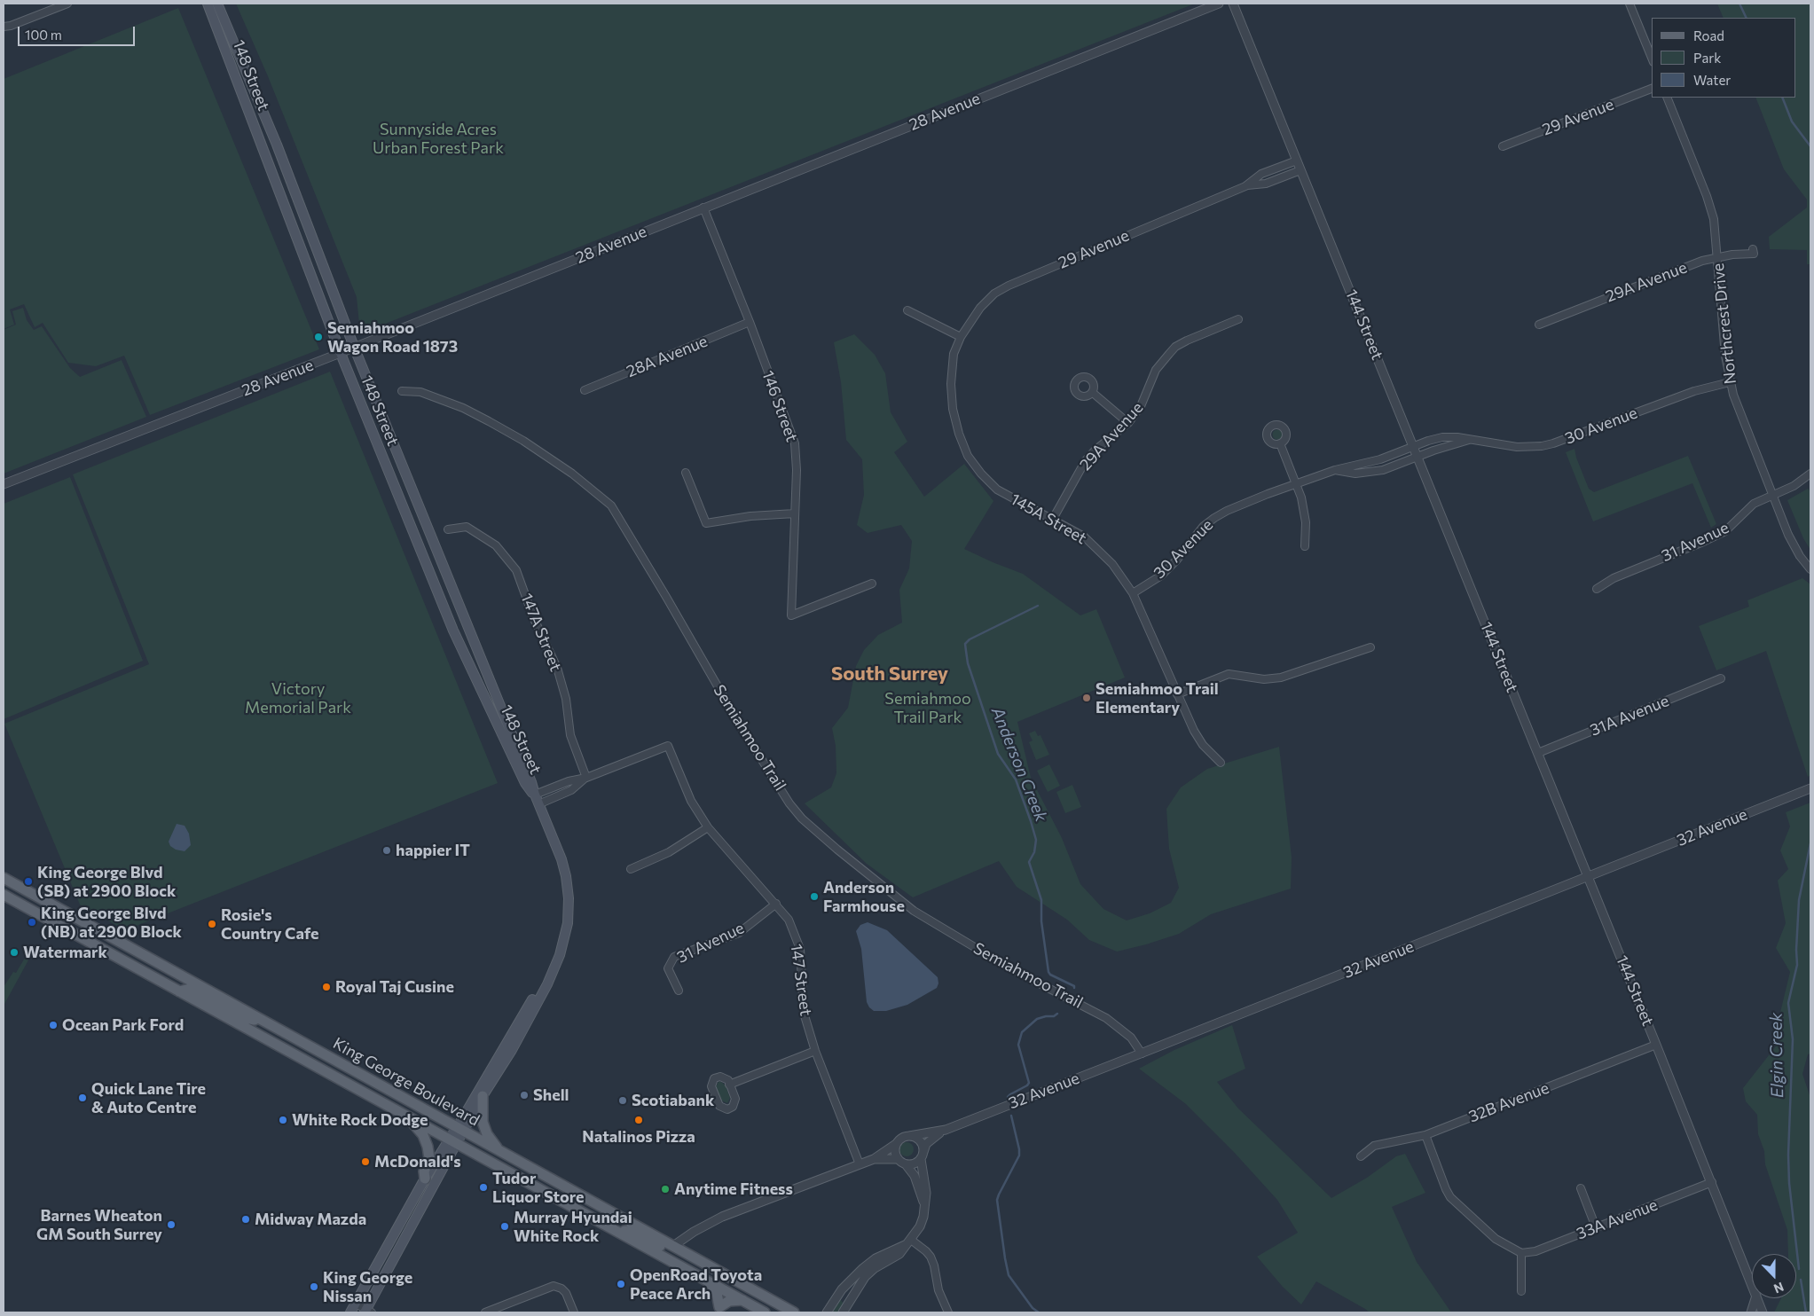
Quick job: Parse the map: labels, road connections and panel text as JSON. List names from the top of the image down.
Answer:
{
  "streets": {
    "main road": ["148 Street", "King George Boulevard"],
    "street": [
      "28 Avenue",
      "29 Avenue",
      "29A Avenue",
      "Northcrest Drive",
      "144 Street",
      "28A Avenue",
      "146 Street",
      "30 Avenue",
      "145A Street",
      "31 Avenue",
      "147A Street",
      "31A Avenue",
      "Semiahmoo Trail",
      "32 Avenue",
      "147 Street",
      "32B Avenue",
      "33A Avenue"
    ]
  },
  "crossings": [
    ["148 Street", "28 Avenue"],
    ["148 Street", "King George Boulevard"],
    ["28 Avenue", "146 Street"],
    ["29 Avenue", "144 Street"],
    ["29 Avenue", "145A Street"],
    ["29A Avenue", "Northcrest Drive"],
    ["29A Avenue", "145A Street"],
    ["Northcrest Drive", "30 Avenue"],
    ["Northcrest Drive", "31 Avenue"],
    ["144 Street", "30 Avenue"],
    ["144 Street", "31A Avenue"],
    ["144 Street", "32 Avenue"],
    ["144 Street", "32B Avenue"],
    ["144 Street", "33A Avenue"],
    ["28A Avenue", "146 Street"],
    ["30 Avenue", "145A Street"],
    ["31 Avenue", "147 Street"],
    ["147A Street", "147 Street"],
    ["Semiahmoo Trail", "32 Avenue"]
  ],
  "districts": ["South Surrey"],
  "water": ["Anderson Creek", "Elgin Creek"],
  "parks": ["Sunnyside Acres Urban Forest Park", "Victory Memorial Park", "Semiahmoo Trail Park"],
  "places": [
    "Semiahmoo Wagon Road 1873",
    "Semiahmoo Trail Elementary",
    "happier IT",
    "King George Blvd (SB) at 2900 Block",
    "Anderson Farmhouse",
    "King George Blvd (NB) at 2900 Block",
    "Rosie's Country Cafe",
    "Watermark",
    "Royal Taj Cusine",
    "Ocean Park Ford",
    "Shell",
    "Quick Lane Tire & Auto Centre",
    "Scotiabank",
    "White Rock Dodge",
    "Natalinos Pizza",
    "McDonald's",
    "Tudor Liquor Store",
    "Anytime Fitness",
    "Midway Mazda",
    "Barnes Wheaton GM South Surrey",
    "Murray Hyundai White Rock",
    "OpenRoad Toyota Peace Arch",
    "King George Nissan"
  ],
  "legend": ["Road", "Park", "Water"],
  "scale_bar": "100 m",
  "north": "bottom"
}
